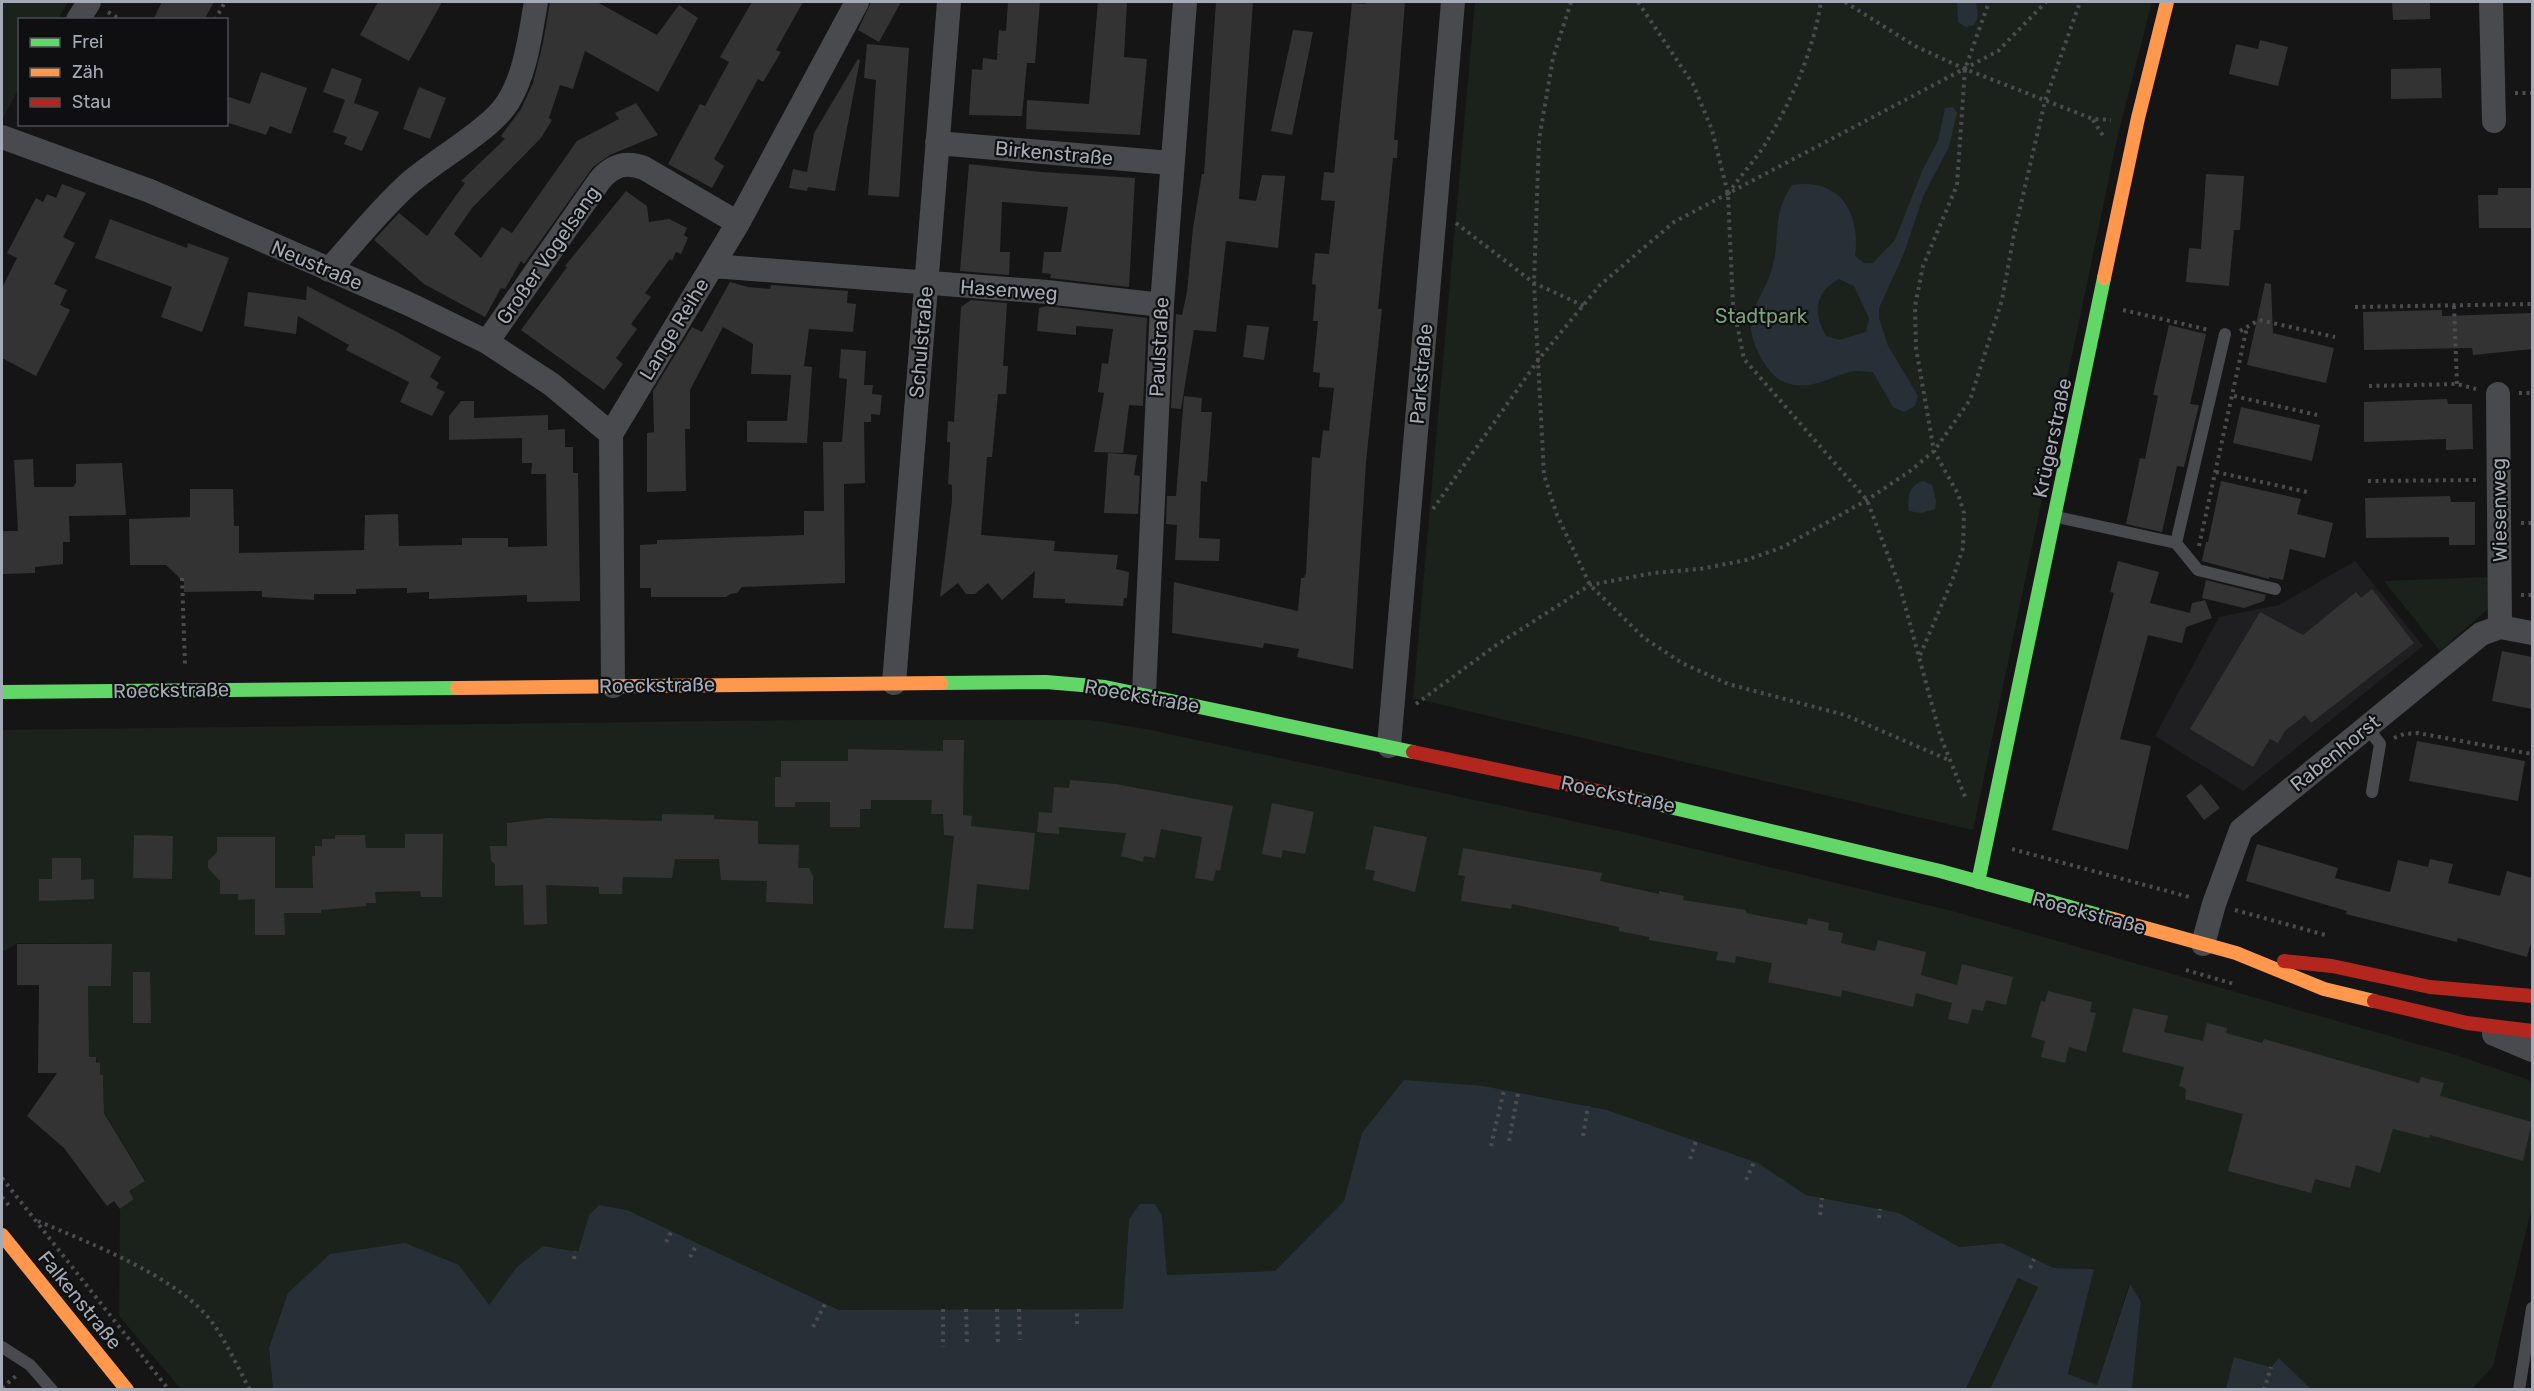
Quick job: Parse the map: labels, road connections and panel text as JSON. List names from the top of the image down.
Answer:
{
  "streets": {
    "main road": ["Krügerstraße", "Roeckstraße", "Falkenstraße"],
    "street": [
      "Birkenstraße",
      "Großer Vogelsang",
      "Neustraße",
      "Hasenweg",
      "Lange Reihe",
      "Schulstraße",
      "Paulstraße",
      "Parkstraße",
      "Wiesenweg",
      "Rabenhorst"
    ]
  },
  "crossings": [
    ["Birkenstraße", "Schulstraße"],
    ["Birkenstraße", "Paulstraße"],
    ["Großer Vogelsang", "Neustraße"],
    ["Großer Vogelsang", "Lange Reihe"],
    ["Neustraße", "Lange Reihe"],
    ["Hasenweg", "Lange Reihe"],
    ["Hasenweg", "Schulstraße"],
    ["Hasenweg", "Paulstraße"],
    ["Schulstraße", "Roeckstraße"],
    ["Paulstraße", "Roeckstraße"],
    ["Parkstraße", "Roeckstraße"],
    ["Krügerstraße", "Roeckstraße"],
    ["Wiesenweg", "Rabenhorst"],
    ["Roeckstraße", "Rabenhorst"]
  ],
  "parks": ["Stadtpark"],
  "legend": ["Frei", "Zäh", "Stau"]
}
